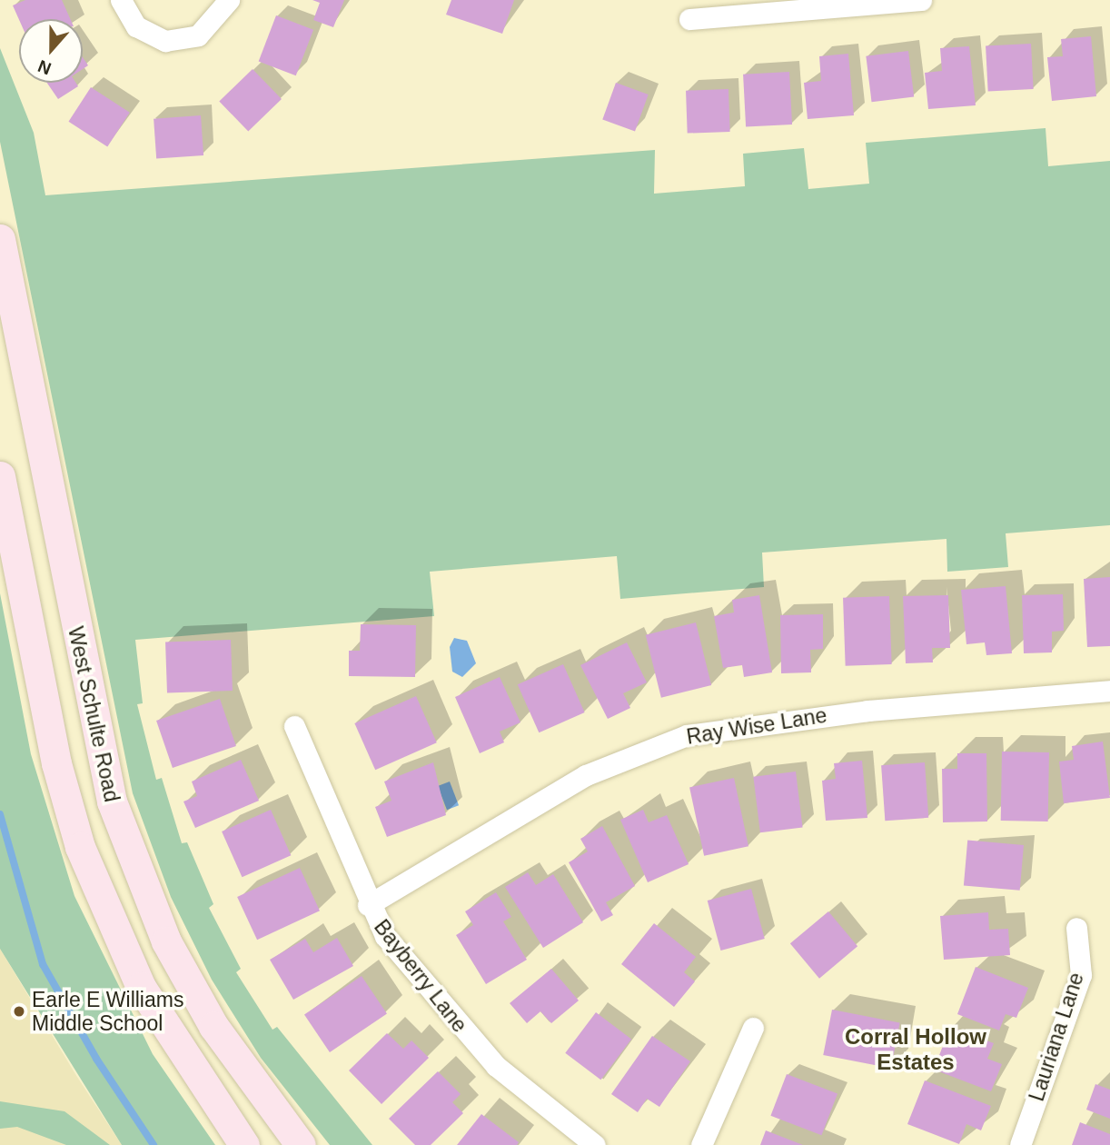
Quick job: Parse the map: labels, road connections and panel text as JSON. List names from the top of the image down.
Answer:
{
  "streets": {
    "main road": ["West Schulte Road"],
    "street": ["Ray Wise Lane", "Bayberry Lane", "Lauriana Lane"]
  },
  "crossings": [
    ["Ray Wise Lane", "Bayberry Lane"]
  ],
  "districts": ["Corral Hollow Estates"],
  "places": ["Earle E Williams Middle School"],
  "north": "bottom"
}
